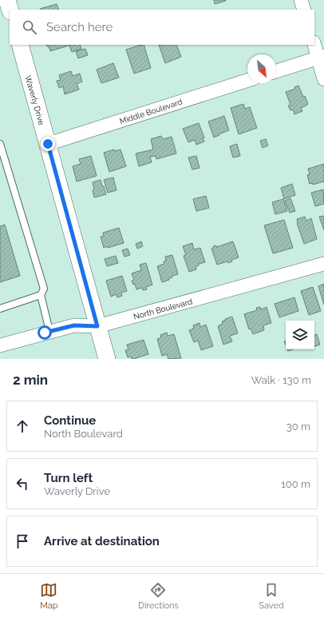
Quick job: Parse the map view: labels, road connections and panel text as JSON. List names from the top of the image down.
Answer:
{
  "streets": {
    "street": ["Waverly Drive", "Middle Boulevard", "North Boulevard"]
  },
  "crossings": [
    ["Waverly Drive", "Middle Boulevard"],
    ["Waverly Drive", "North Boulevard"]
  ],
  "north": "bottom right",
  "page": {
    "search": "Search here",
    "heading": ["2 min", "Walk · 130 m"],
    "list": [
      ["Continue", "North Boulevard", "30 m"],
      ["Turn left", "Waverly Drive", "100 m"],
      "Arrive at destination"
    ],
    "nav": ["Map", "Directions", "Saved"]
  }
}
